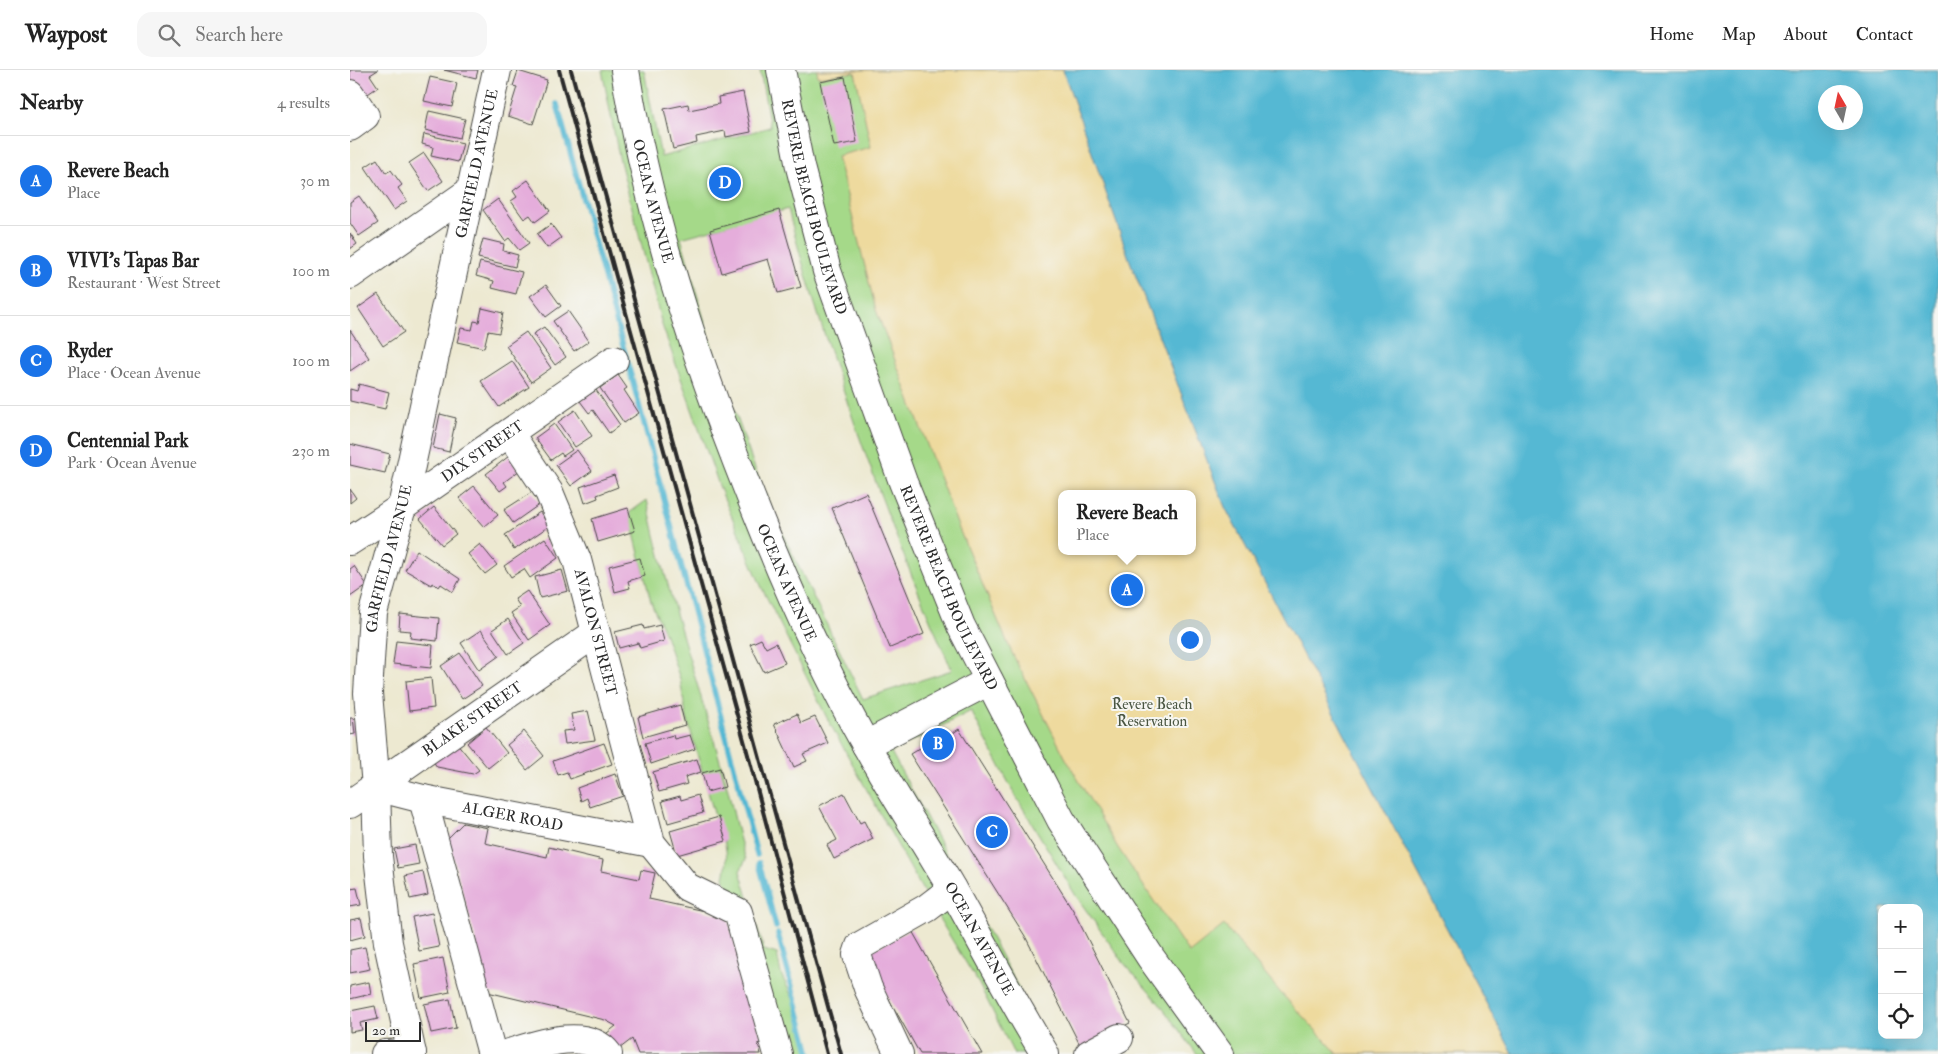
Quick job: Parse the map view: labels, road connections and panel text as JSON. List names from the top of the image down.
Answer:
{
  "streets": {
    "street": [
      "GARFIELD AVENUE",
      "OCEAN AVENUE",
      "REVERE BEACH BOULEVARD",
      "DIX STREET",
      "AVALON STREET",
      "BLAKE STREET",
      "ALGER ROAD"
    ]
  },
  "crossings": [
    ["GARFIELD AVENUE", "DIX STREET"],
    ["GARFIELD AVENUE", "BLAKE STREET"],
    ["GARFIELD AVENUE", "ALGER ROAD"],
    ["DIX STREET", "AVALON STREET"],
    ["AVALON STREET", "BLAKE STREET"],
    ["AVALON STREET", "ALGER ROAD"],
    ["BLAKE STREET", "ALGER ROAD"]
  ],
  "parks": ["Revere Beach Reservation"],
  "scale_bar": "20 m",
  "north": "top",
  "page": {
    "header": "Waypost",
    "search": "Search here",
    "nav": [
      "Home",
      "Map",
      "About",
      "Contact"
    ],
    "heading": ["Nearby", "4 results"],
    "list": [
      {
        "mark": "A",
        "name": "Revere Beach",
        "note": "Place",
        "value": "30 m"
      },
      {
        "mark": "B",
        "name": "VIVI’s Tapas Bar",
        "note": "Restaurant · West Street",
        "value": "100 m"
      },
      {
        "mark": "C",
        "name": "Ryder",
        "note": "Place · Ocean Avenue",
        "value": "100 m"
      },
      {
        "mark": "D",
        "name": "Centennial Park",
        "note": "Park · Ocean Avenue",
        "value": "230 m"
      }
    ],
    "pins": [
      "D",
      "A",
      "B",
      "C"
    ],
    "popup": ["Revere Beach", "Place"],
    "map_buttons": ["+", "−"],
    "scale": "20 m"
  }
}
